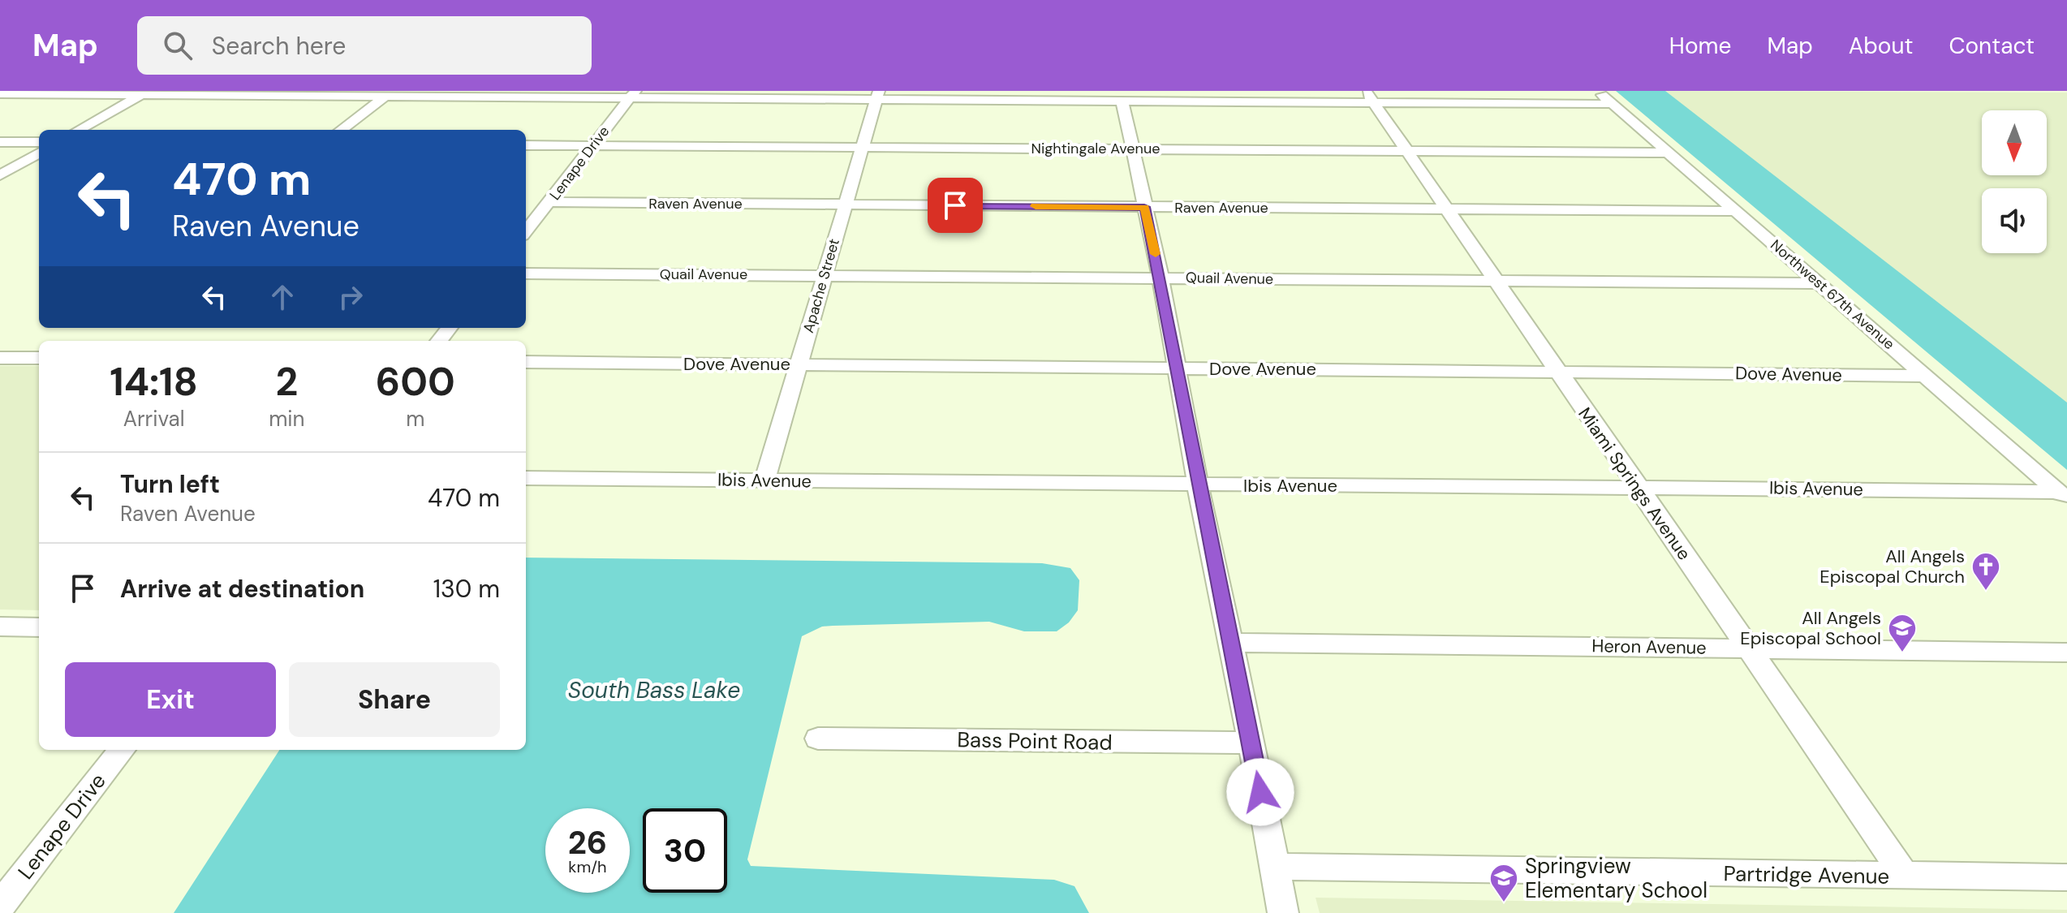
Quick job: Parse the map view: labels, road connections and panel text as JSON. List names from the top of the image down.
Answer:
{
  "streets": {
    "street": [
      "Nightingale Avenue",
      "Lenape Drive",
      "Raven Avenue",
      "Quail Avenue",
      "Apache Street",
      "Northwest 67th Avenue",
      "Dove Avenue",
      "Ibis Avenue",
      "Miami Springs Avenue",
      "Heron Avenue",
      "Bass Point Road",
      "Partridge Avenue"
    ]
  },
  "crossings": [
    ["Nightingale Avenue", "Lenape Drive"],
    ["Nightingale Avenue", "Apache Street"],
    ["Nightingale Avenue", "Northwest 67th Avenue"],
    ["Nightingale Avenue", "Miami Springs Avenue"],
    ["Lenape Drive", "Raven Avenue"],
    ["Raven Avenue", "Apache Street"],
    ["Raven Avenue", "Northwest 67th Avenue"],
    ["Raven Avenue", "Miami Springs Avenue"],
    ["Quail Avenue", "Apache Street"],
    ["Quail Avenue", "Northwest 67th Avenue"],
    ["Quail Avenue", "Miami Springs Avenue"],
    ["Apache Street", "Dove Avenue"],
    ["Apache Street", "Ibis Avenue"],
    ["Northwest 67th Avenue", "Dove Avenue"],
    ["Northwest 67th Avenue", "Ibis Avenue"],
    ["Dove Avenue", "Miami Springs Avenue"],
    ["Ibis Avenue", "Miami Springs Avenue"],
    ["Miami Springs Avenue", "Heron Avenue"],
    ["Miami Springs Avenue", "Partridge Avenue"]
  ],
  "water": ["South Bass Lake"],
  "places": {
    "church": ["All Angels Episcopal Church"],
    "school or university": ["All Angels Episcopal School", "Springview Elementary School"]
  },
  "north": "bottom",
  "page": {
    "header": "Map",
    "search": "Search here",
    "nav": [
      "Home",
      "Map",
      "About",
      "Contact"
    ],
    "turn": ["470 m", "Raven Avenue"],
    "eta": [
      "14:18",
      "Arrival",
      "2",
      "min",
      "600",
      "m"
    ],
    "list": [
      {
        "name": "Turn left",
        "note": "Raven Avenue",
        "value": "470 m"
      },
      {
        "name": "Arrive at destination",
        "value": "130 m"
      }
    ],
    "buttons": ["Exit", "Share"],
    "speed": "26 km/h",
    "limit": "30"
  }
}
